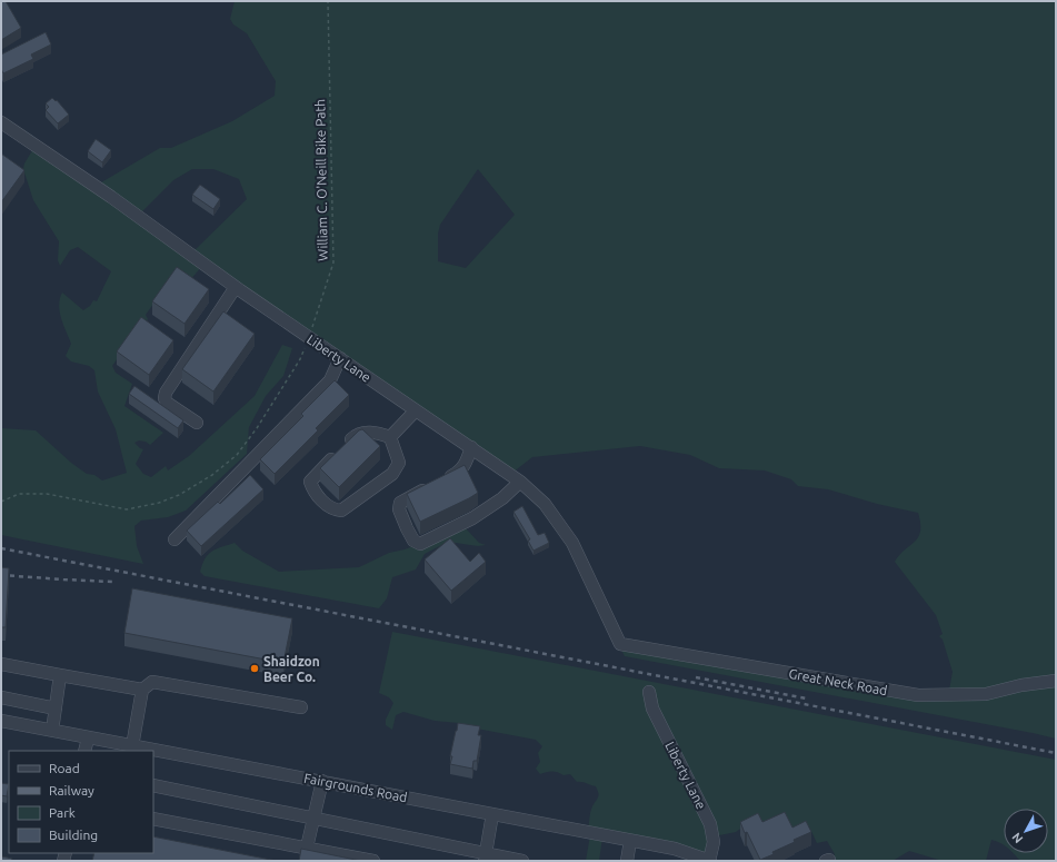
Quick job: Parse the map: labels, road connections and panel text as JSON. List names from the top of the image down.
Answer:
{
  "streets": {
    "street": ["Liberty Lane", "Great Neck Road", "Fairgrounds Road"],
    "path": ["William C. O'Neill Bike Path"]
  },
  "crossings": [
    ["William C. O'Neill Bike Path", "Liberty Lane"],
    ["Liberty Lane", "Great Neck Road"],
    ["Liberty Lane", "Fairgrounds Road"]
  ],
  "places": ["Shaidzon Beer Co."],
  "legend": [
    "Road",
    "Railway",
    "Park",
    "Building"
  ],
  "north": "bottom left"
}
